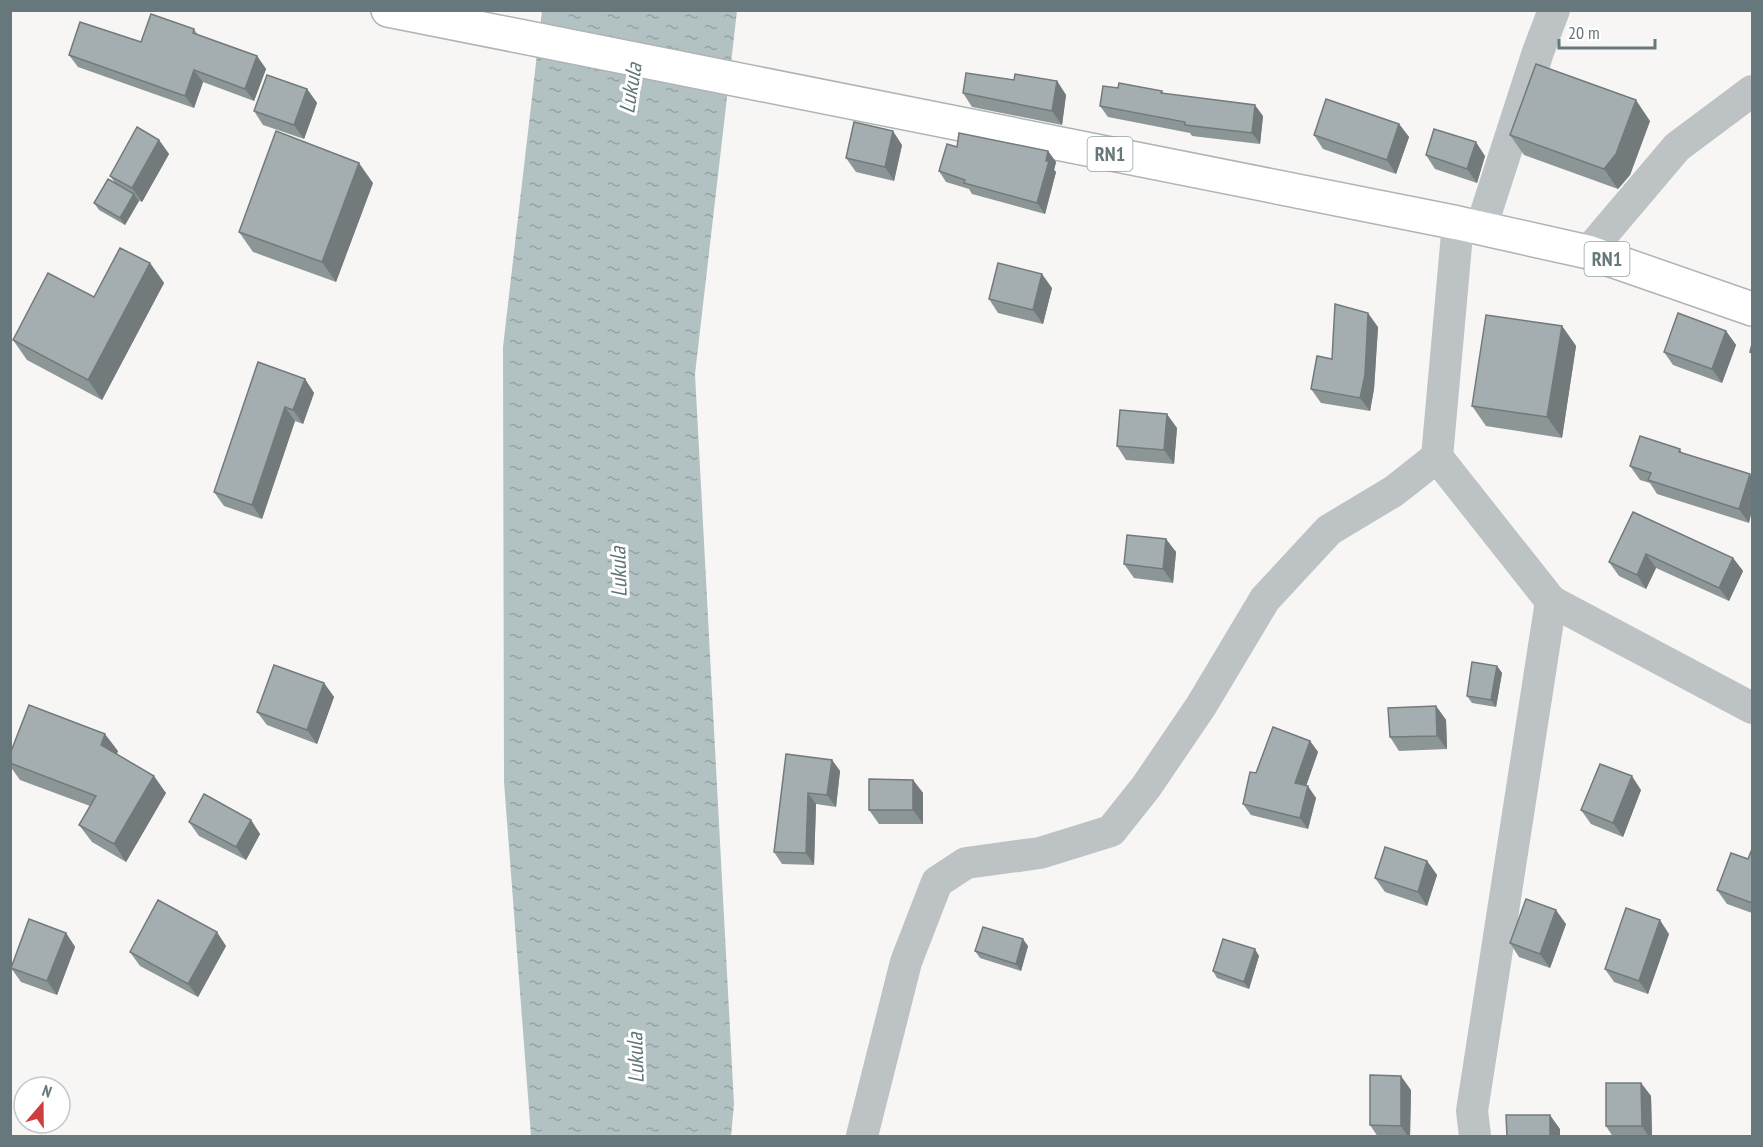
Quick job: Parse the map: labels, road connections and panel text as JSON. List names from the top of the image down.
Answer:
{
  "streets": {
    "highway": ["RN1"]
  },
  "water": ["Lukula"],
  "scale_bar": "20 m",
  "north": "top"
}
